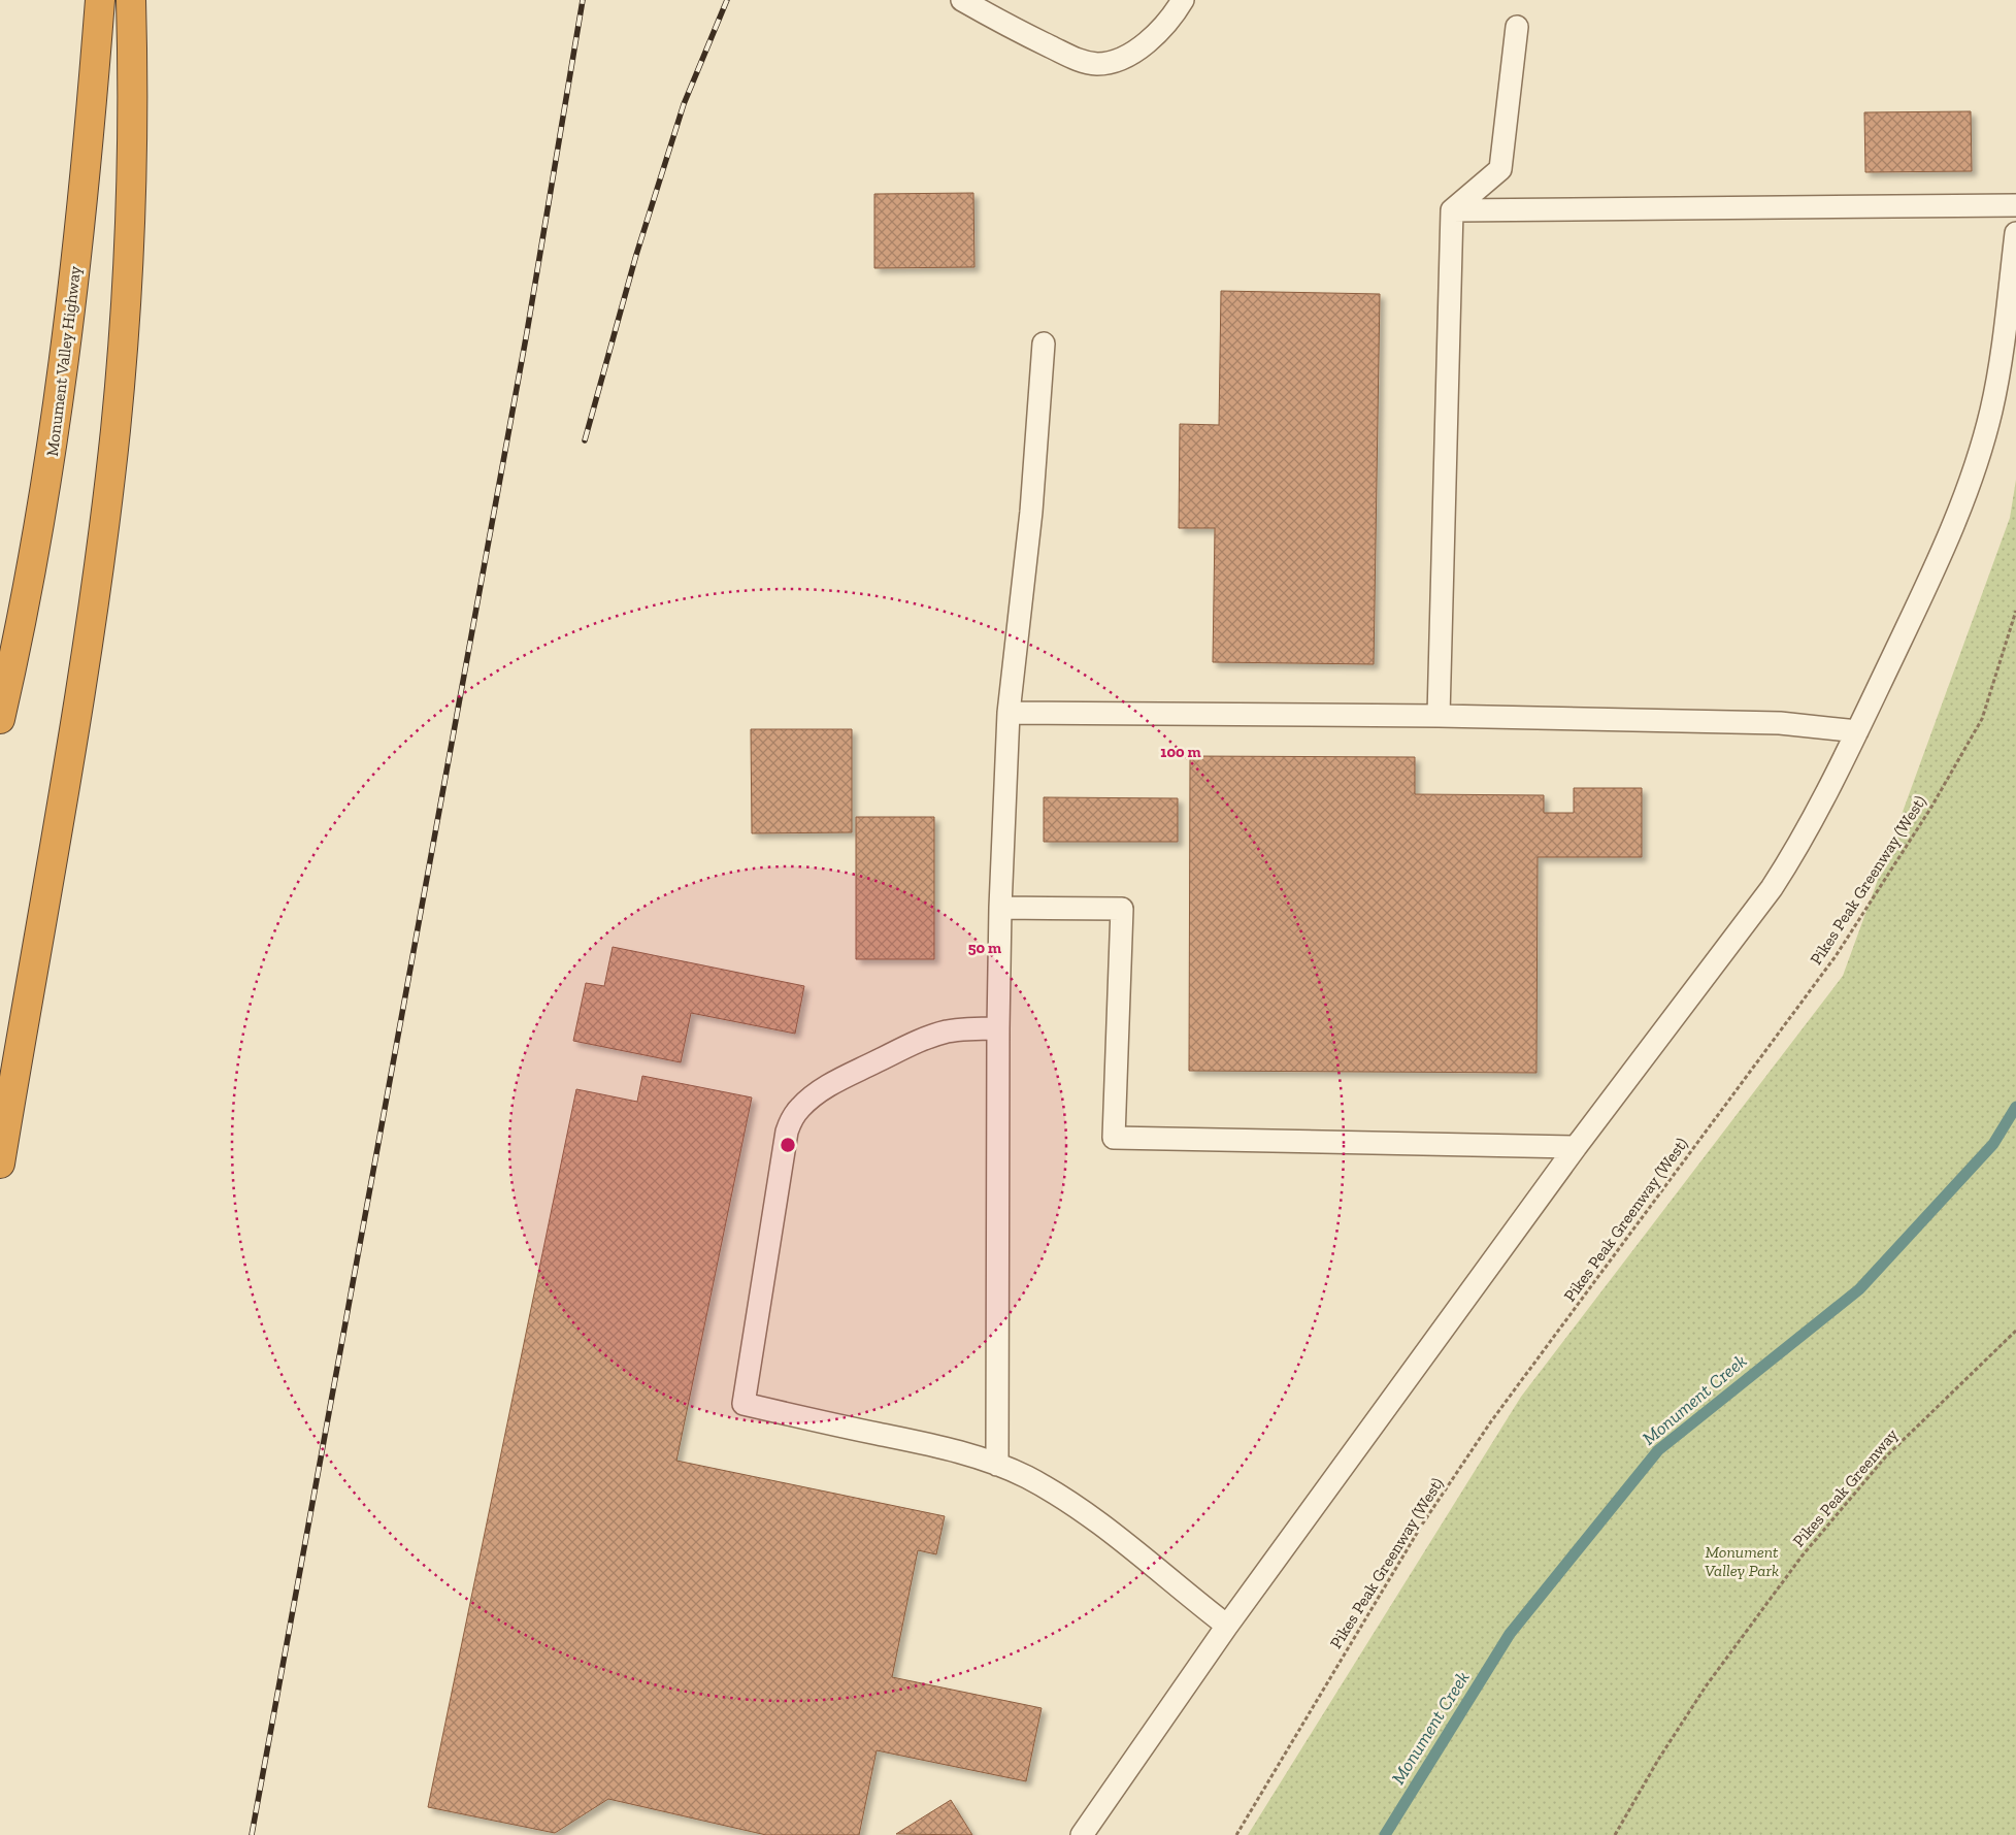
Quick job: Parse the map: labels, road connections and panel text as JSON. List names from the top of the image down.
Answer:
{
  "streets": {
    "highway": ["Monument Valley Highway"],
    "path": ["Pikes Peak Greenway (West)", "Pikes Peak Greenway"]
  },
  "water": ["Monument Creek"],
  "parks": ["Monument Valley Park"],
  "rings": ["100 m", "50 m"]
}
